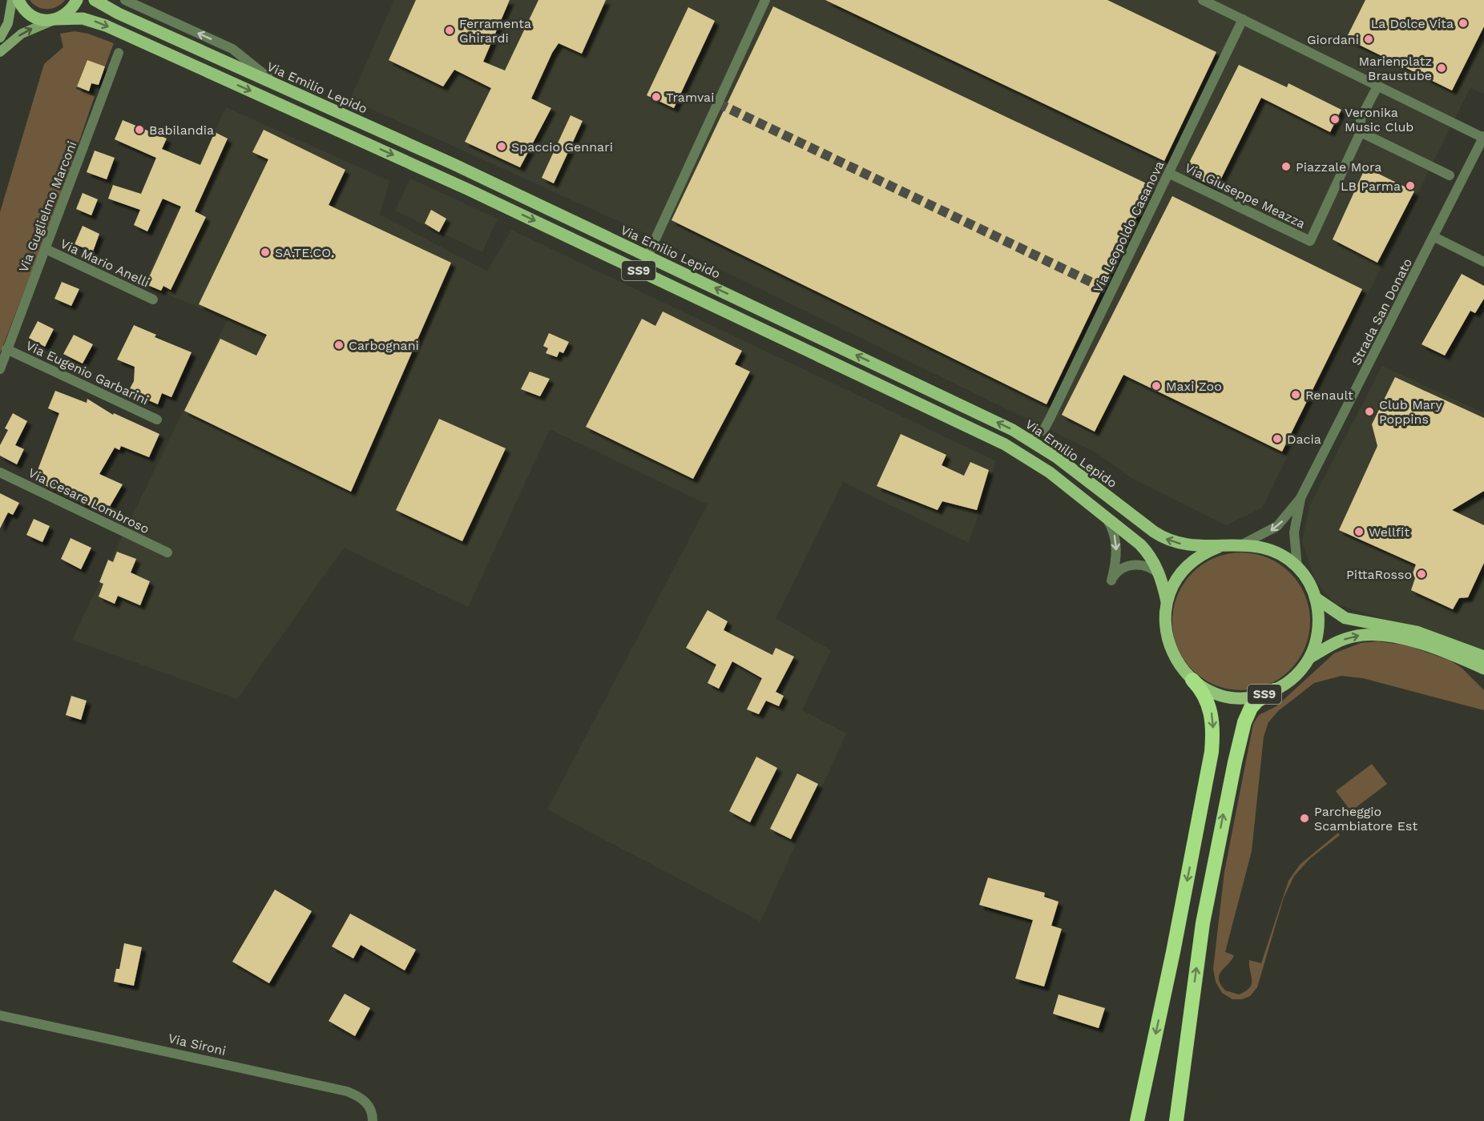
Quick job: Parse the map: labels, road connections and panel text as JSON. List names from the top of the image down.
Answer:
{
  "streets": {
    "main road": ["Via Emilio Lepido", "SS9"],
    "street": [
      "Via Giuseppe Meazza",
      "Via Guglielmo Marconi",
      "Via Leopoldo Casanova",
      "Via Mario Anelli",
      "Strada San Donato",
      "Via Eugenio Garbarini",
      "Via Cesare Lombroso",
      "Via Sironi"
    ]
  },
  "crossings": [
    ["Via Emilio Lepido", "Via Leopoldo Casanova"],
    ["Via Emilio Lepido", "SS9"],
    ["Via Emilio Lepido", "Strada San Donato"],
    ["Via Giuseppe Meazza", "Via Leopoldo Casanova"],
    ["Via Guglielmo Marconi", "Via Mario Anelli"],
    ["Via Guglielmo Marconi", "Via Eugenio Garbarini"],
    ["SS9", "Strada San Donato"]
  ],
  "places": [
    "La Dolce Vita",
    "Ferramenta Ghirardi",
    "Giordani",
    "Marienplatz Braustube",
    "Tramvai",
    "Veronika Music Club",
    "Babilandia",
    "Spaccio Gennari",
    "Piazzale Mora",
    "LB Parma",
    "SA.TE.CO.",
    "Carbognani",
    "Maxi Zoo",
    "Renault",
    "Club Mary Poppins",
    "Dacia",
    "Wellfit",
    "PittaRosso",
    "Parcheggio Scambiatore Est"
  ]
}
